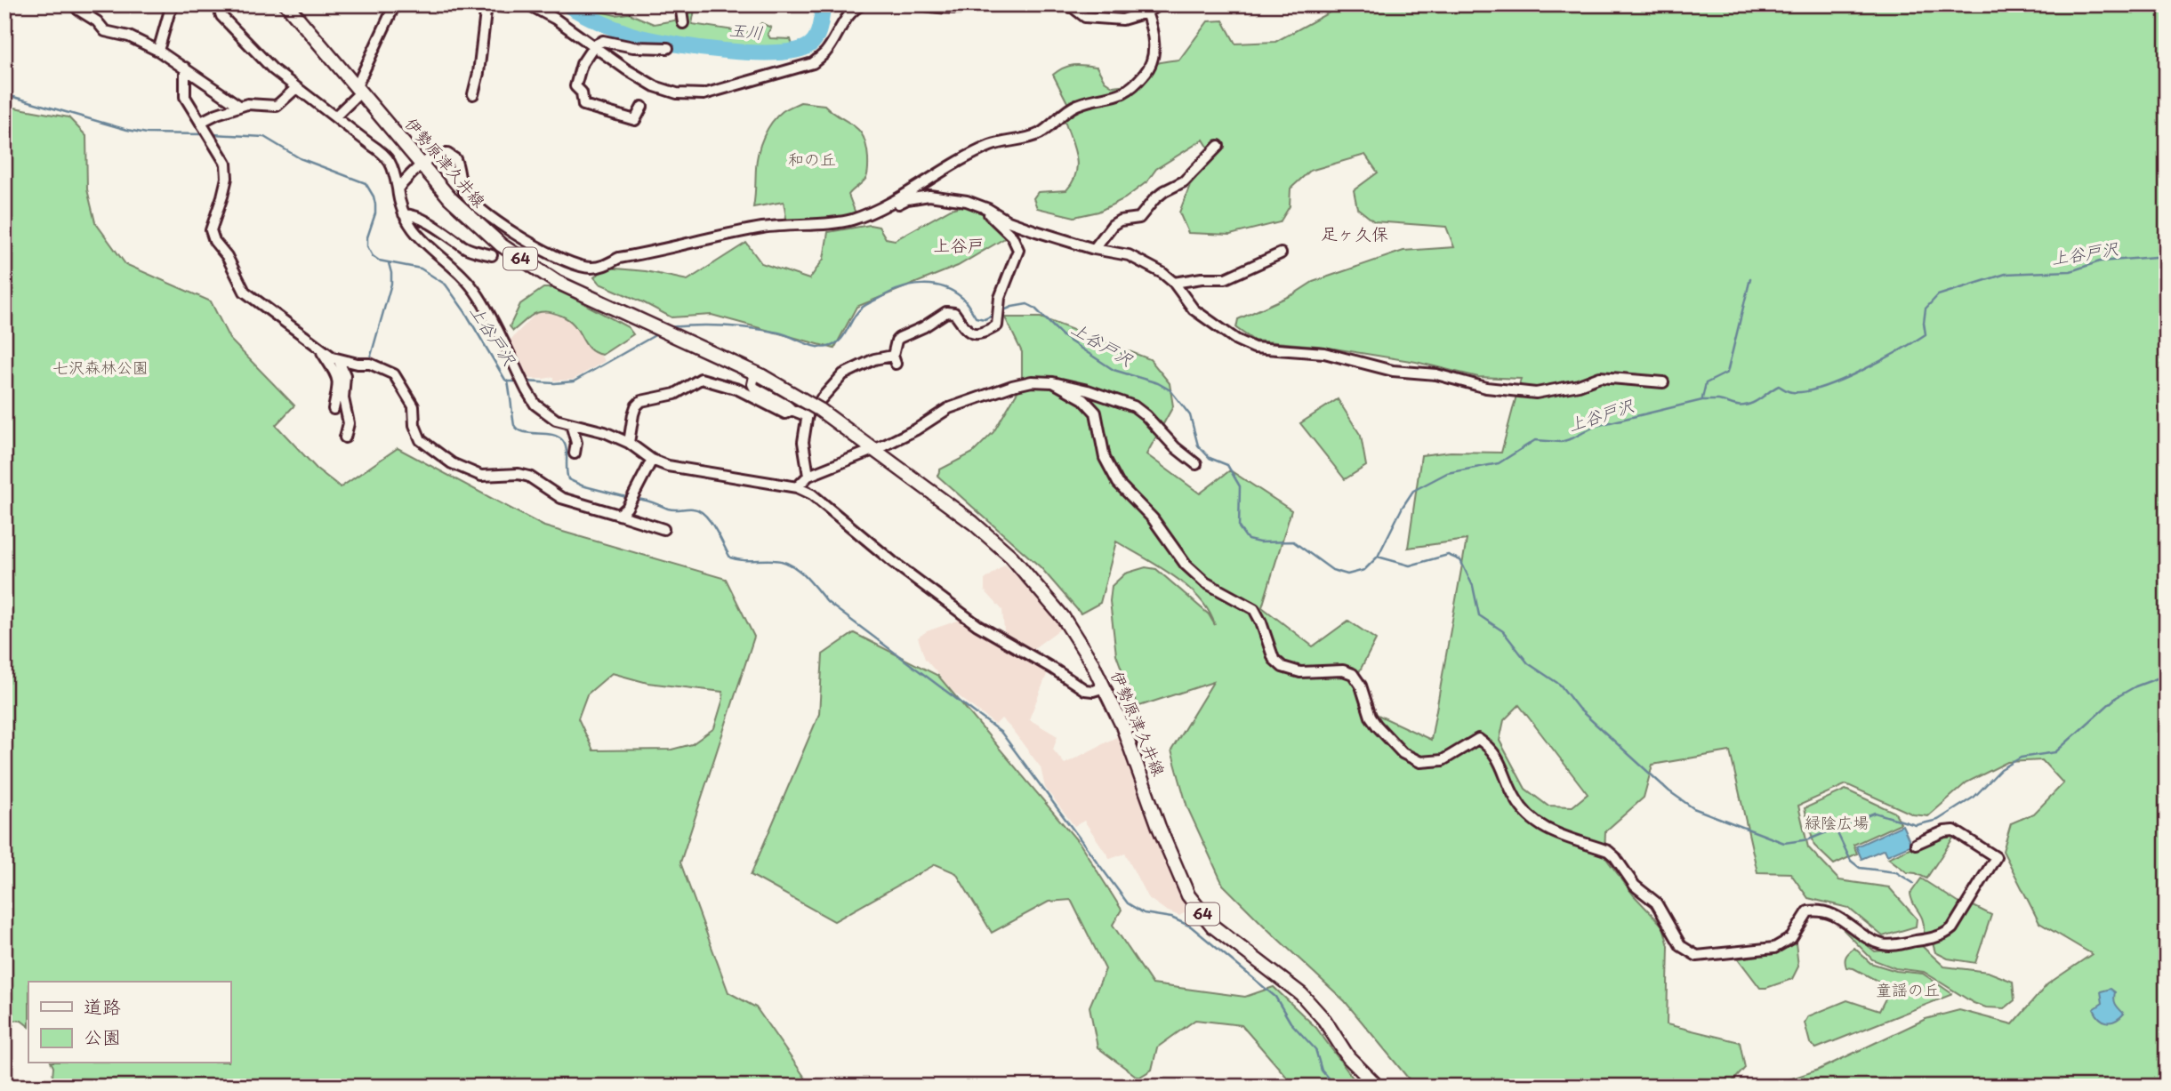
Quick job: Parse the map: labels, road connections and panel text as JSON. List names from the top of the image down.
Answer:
{
  "streets": {
    "main road": ["伊勢原津久井線", "64"]
  },
  "crossings": [
    ["伊勢原津久井線", "64"]
  ],
  "districts": ["足ヶ久保", "上谷戸"],
  "water": ["玉川", "上谷戸沢"],
  "parks": [
    "和の丘",
    "七沢森林公園",
    "緑陰広場",
    "童謡の丘"
  ],
  "legend": ["道路", "公園"]
}
